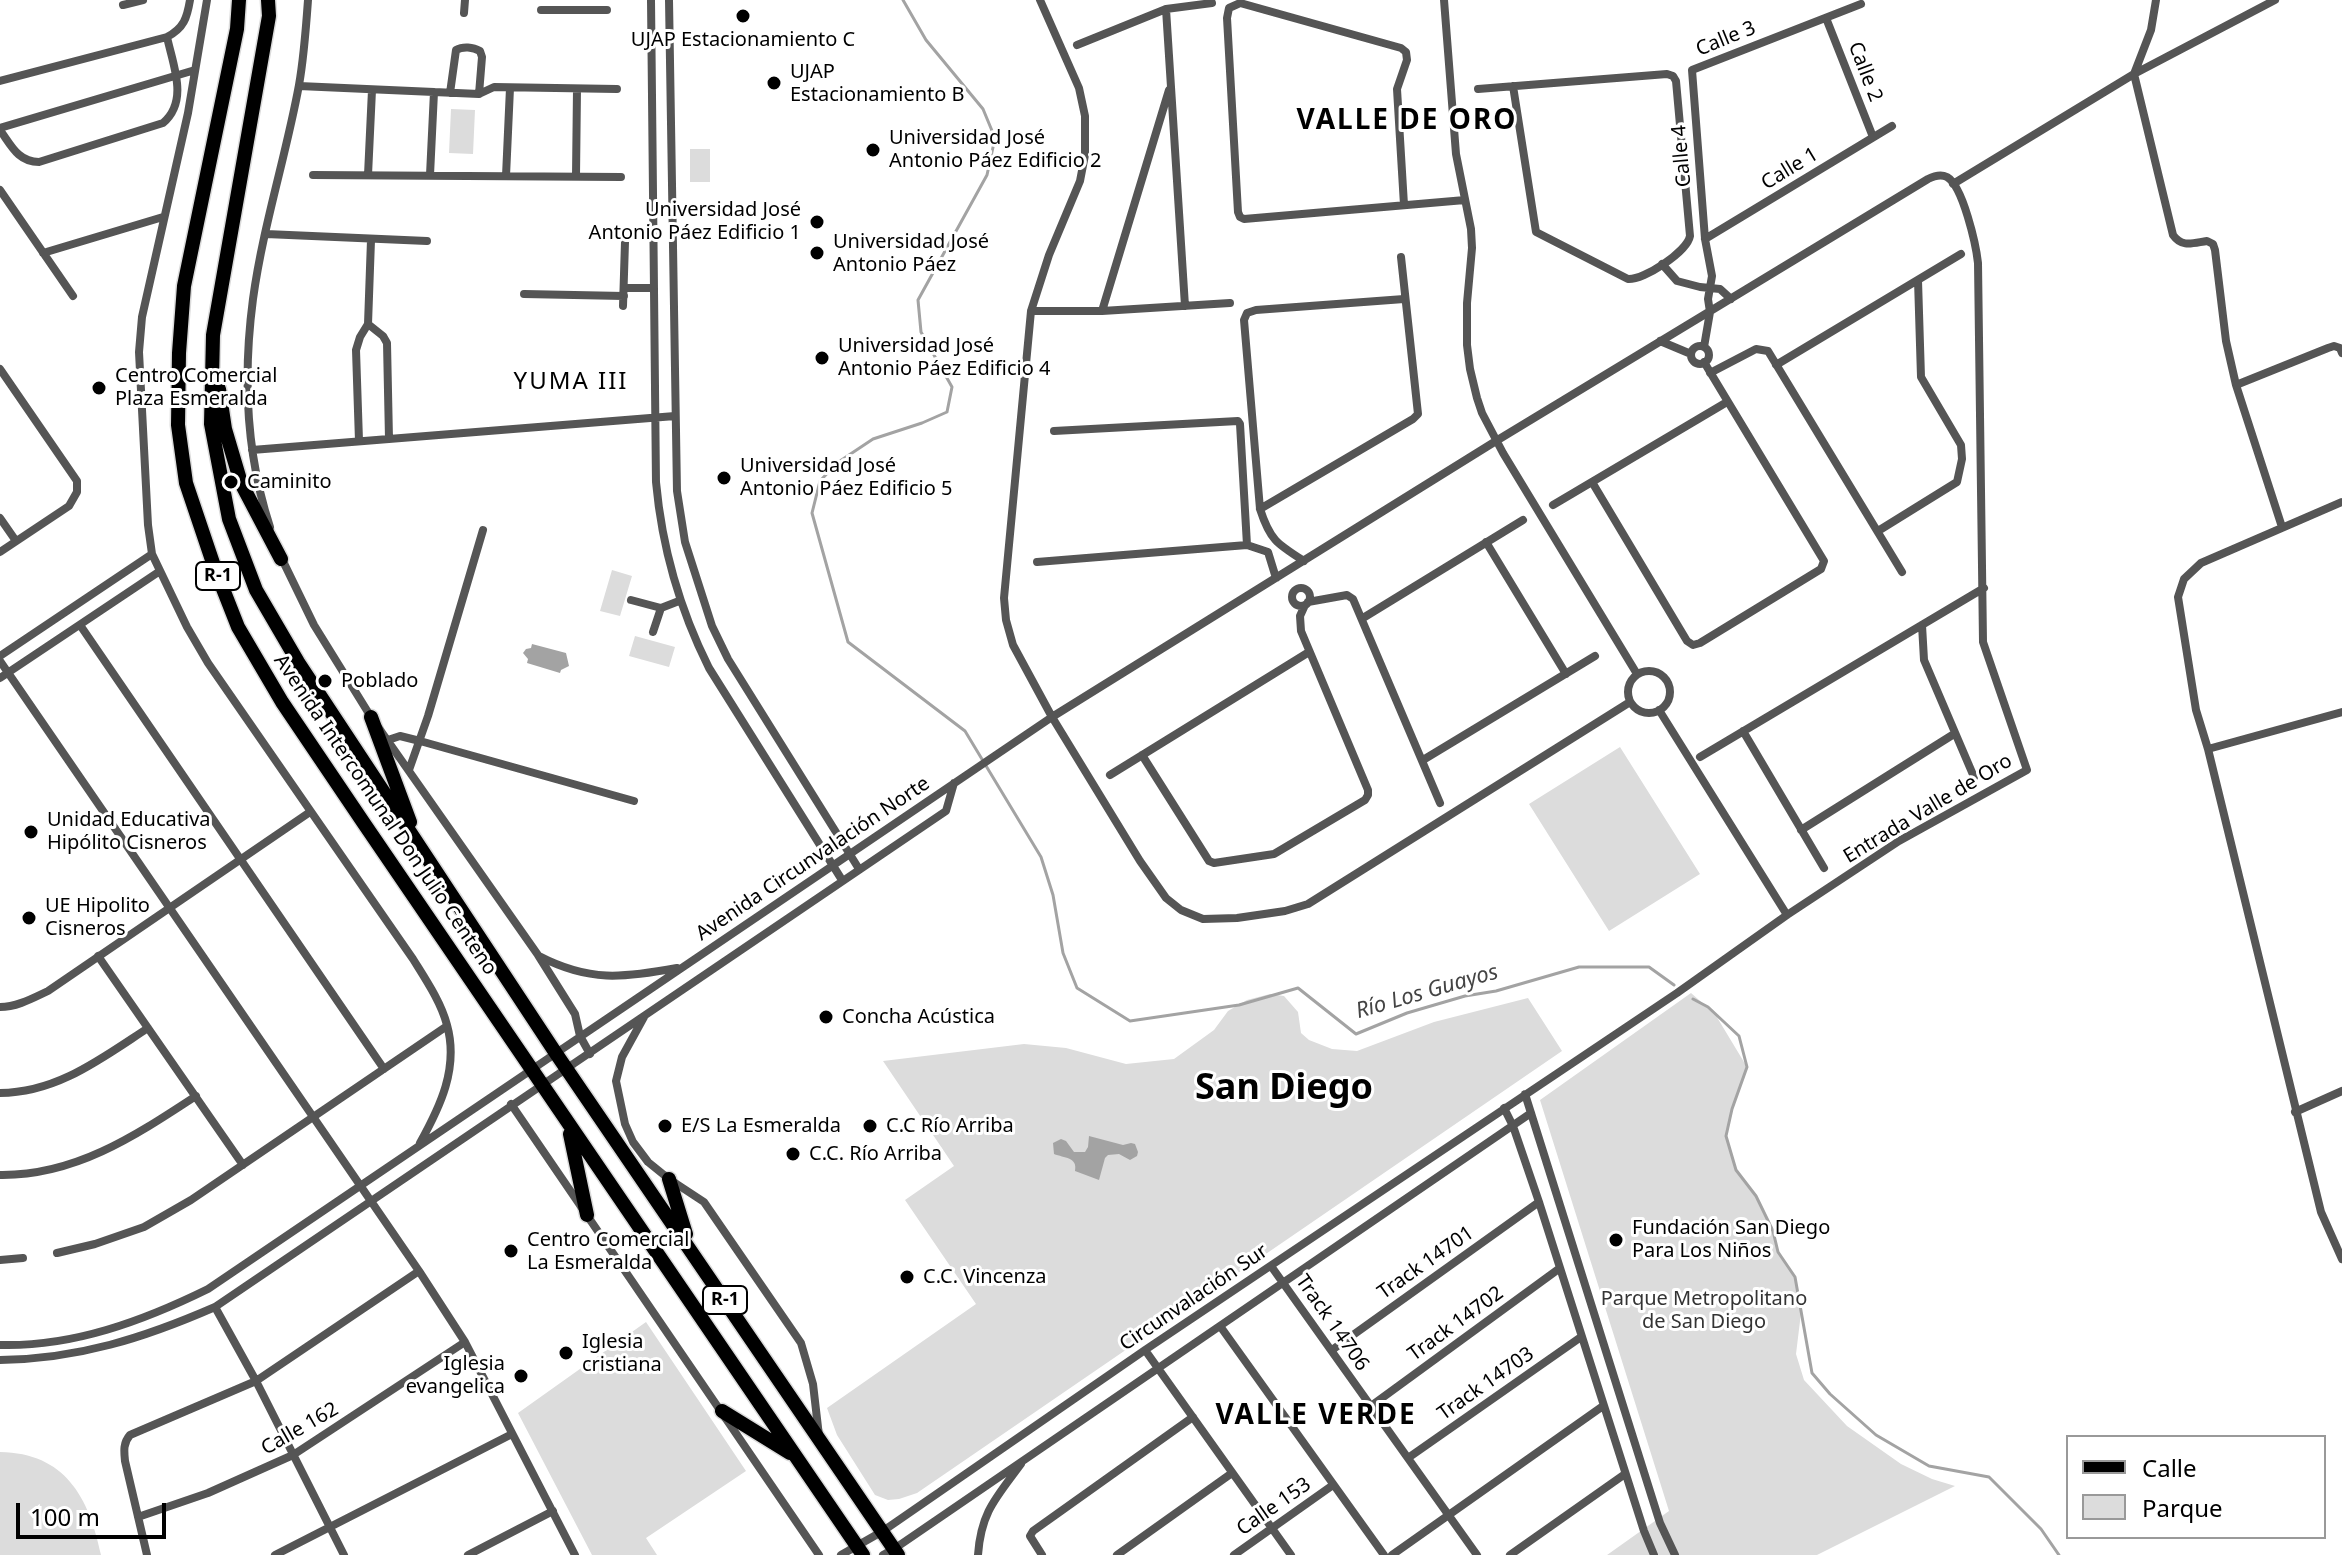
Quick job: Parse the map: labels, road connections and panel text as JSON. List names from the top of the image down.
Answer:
{
  "streets": {
    "main road": ["R-1", "Avenida Intercomunal Don Julio Centeno"],
    "street": [
      "Calle 3",
      "Calle 2",
      "Calle 4",
      "Calle 1",
      "Entrada Valle de Oro",
      "Avenida Circunvalación Norte",
      "Track 14701",
      "Circunvalación Sur",
      "Track 14706",
      "Track 14702",
      "Track 14703",
      "Calle 162",
      "Calle 153"
    ]
  },
  "crossings": [
    ["Calle 3", "Calle 2"],
    ["Calle 3", "Calle 4"],
    ["Calle 2", "Calle 1"],
    ["Calle 4", "Calle 1"],
    ["Entrada Valle de Oro", "Circunvalación Sur"],
    ["Avenida Intercomunal Don Julio Centeno", "Avenida Circunvalación Norte"],
    ["Avenida Intercomunal Don Julio Centeno", "Circunvalación Sur"],
    ["Track 14701", "Track 14706"],
    ["Circunvalación Sur", "Track 14706"],
    ["Track 14706", "Track 14702"],
    ["Track 14706", "Track 14703"]
  ],
  "districts": [
    "VALLE DE ORO",
    "YUMA III",
    "San Diego",
    "VALLE VERDE"
  ],
  "water": ["Río Los Guayos"],
  "parks": ["Parque Metropolitano de San Diego"],
  "places": [
    "UJAP Estacionamiento C",
    "UJAP Estacionamiento B",
    "Universidad José Antonio Páez Edificio 2",
    "Universidad José Antonio Páez Edificio 1",
    "Universidad José Antonio Páez",
    "Universidad José Antonio Páez Edificio 4",
    "Centro Comercial Plaza Esmeralda",
    "Universidad José Antonio Páez Edificio 5",
    "Caminito",
    "Poblado",
    "Unidad Educativa Hipólito Cisneros",
    "UE Hipolito Cisneros",
    "Concha Acústica",
    "E/S La Esmeralda",
    "C.C Río Arriba",
    "C.C. Río Arriba",
    "Fundación San Diego Para Los Niños",
    "Centro Comercial La Esmeralda",
    "C.C. Vincenza",
    "Iglesia cristiana",
    "Iglesia evangelica"
  ],
  "legend": ["Calle", "Parque"],
  "scale_bar": "100 m"
}
